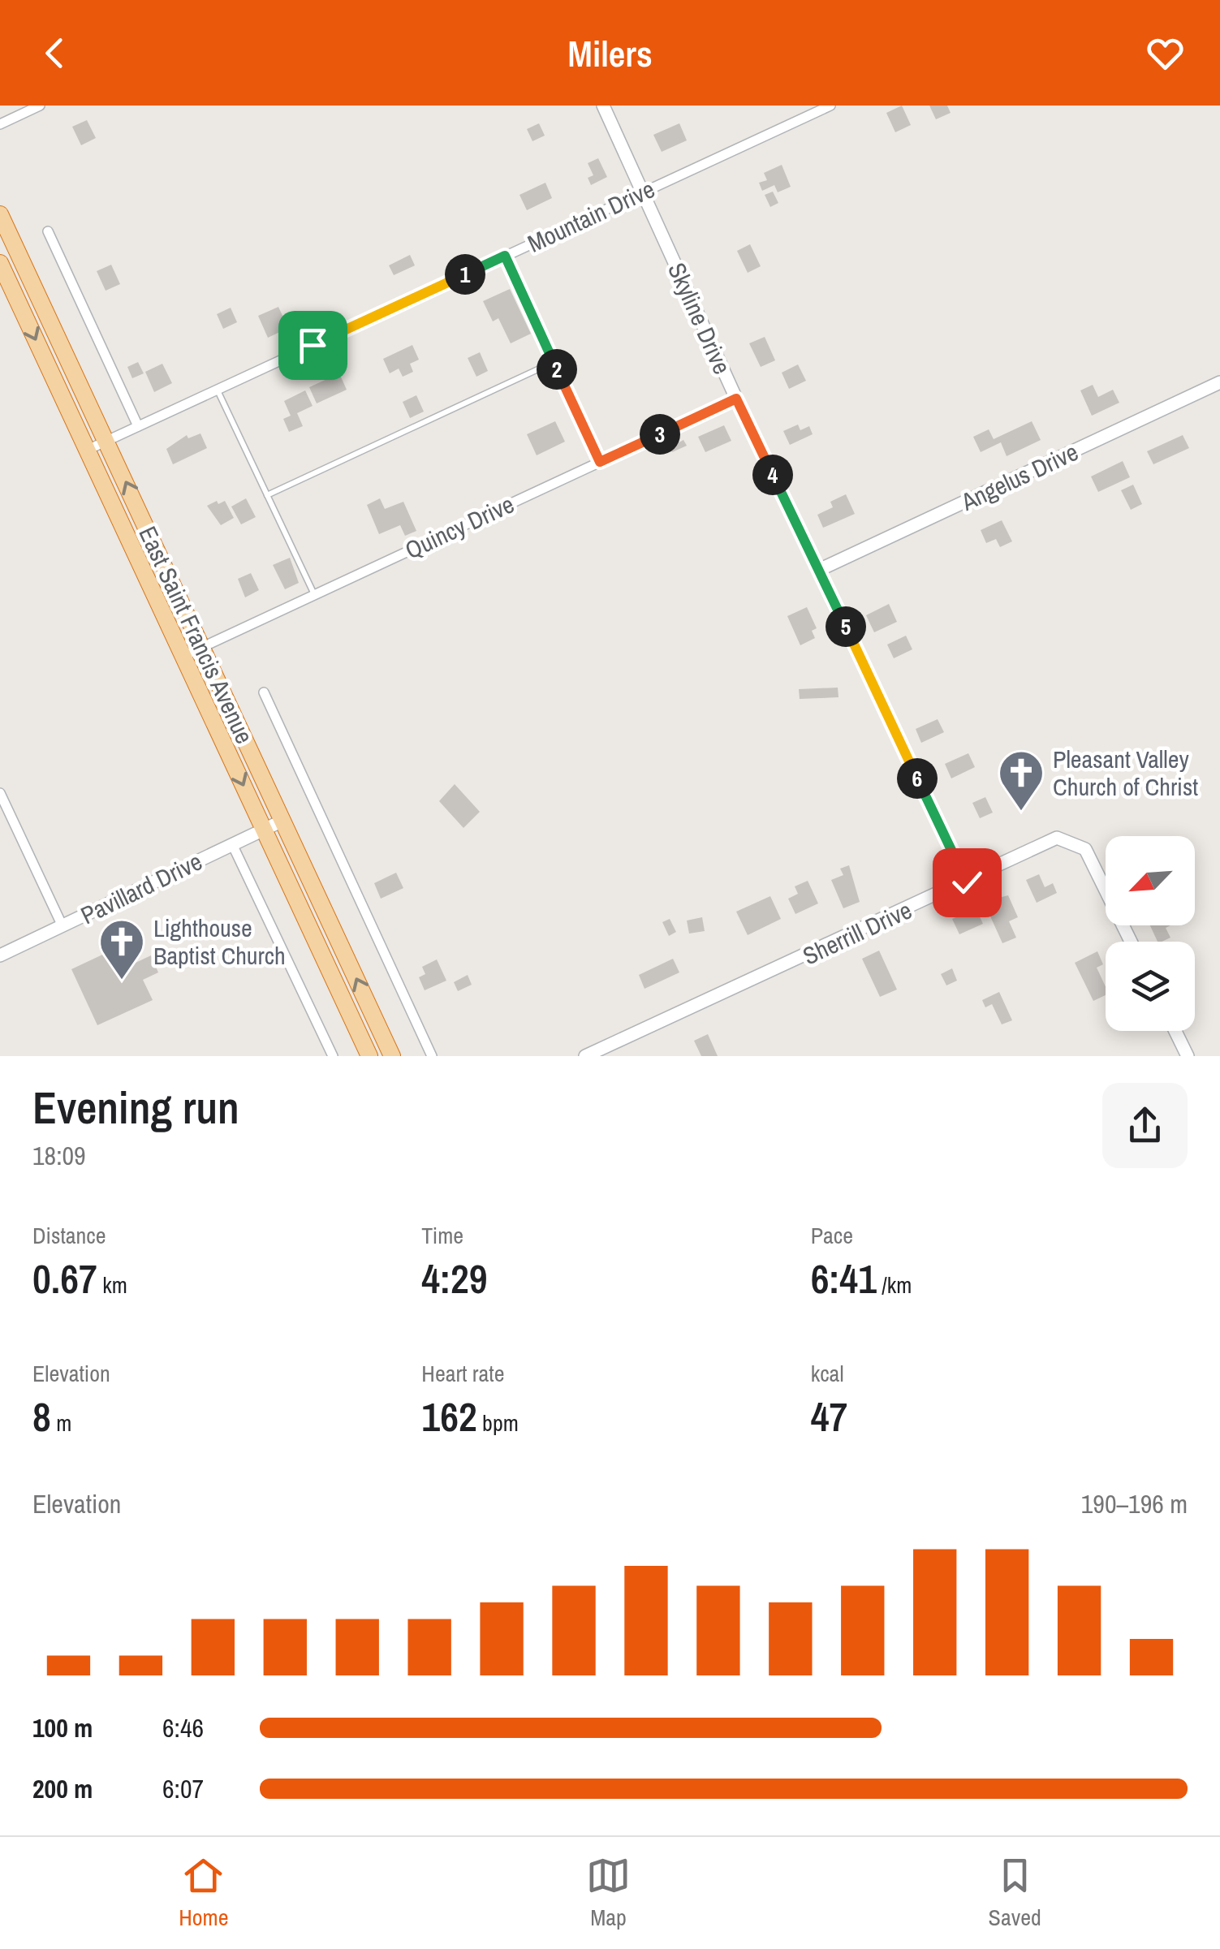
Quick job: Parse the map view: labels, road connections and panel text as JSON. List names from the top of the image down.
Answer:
{
  "streets": {
    "highway": ["East Saint Francis Avenue"],
    "street": [
      "Mountain Drive",
      "Skyline Drive",
      "Angelus Drive",
      "Quincy Drive",
      "Pavillard Drive",
      "Sherrill Drive"
    ]
  },
  "crossings": [
    ["Mountain Drive", "Skyline Drive"],
    ["Mountain Drive", "East Saint Francis Avenue"],
    ["Skyline Drive", "Angelus Drive"],
    ["Skyline Drive", "Quincy Drive"],
    ["Skyline Drive", "Sherrill Drive"],
    ["Quincy Drive", "East Saint Francis Avenue"],
    ["East Saint Francis Avenue", "Pavillard Drive"]
  ],
  "places": {
    "church": ["Pleasant Valley Church of Christ", "Lighthouse Baptist Church"]
  },
  "north": "bottom left",
  "page": {
    "header": "Milers",
    "pins": [
      "1",
      "2",
      "3",
      "4",
      "5",
      "6"
    ],
    "heading": ["Evening run", "18:09"],
    "stats": [
      ["Distance", "0.67 km"],
      ["Time", "4:29"],
      ["Pace", "6:41 /km"],
      ["Elevation", "8 m"],
      ["Heart rate", "162 bpm"],
      ["kcal", "47"]
    ],
    "chart": ["Elevation", "190–196 m"],
    "list": [
      {
        "name": "100 m",
        "note": "6:46"
      },
      {
        "name": "200 m",
        "note": "6:07"
      }
    ],
    "tabs": ["Home", "Map", "Saved"]
  }
}
